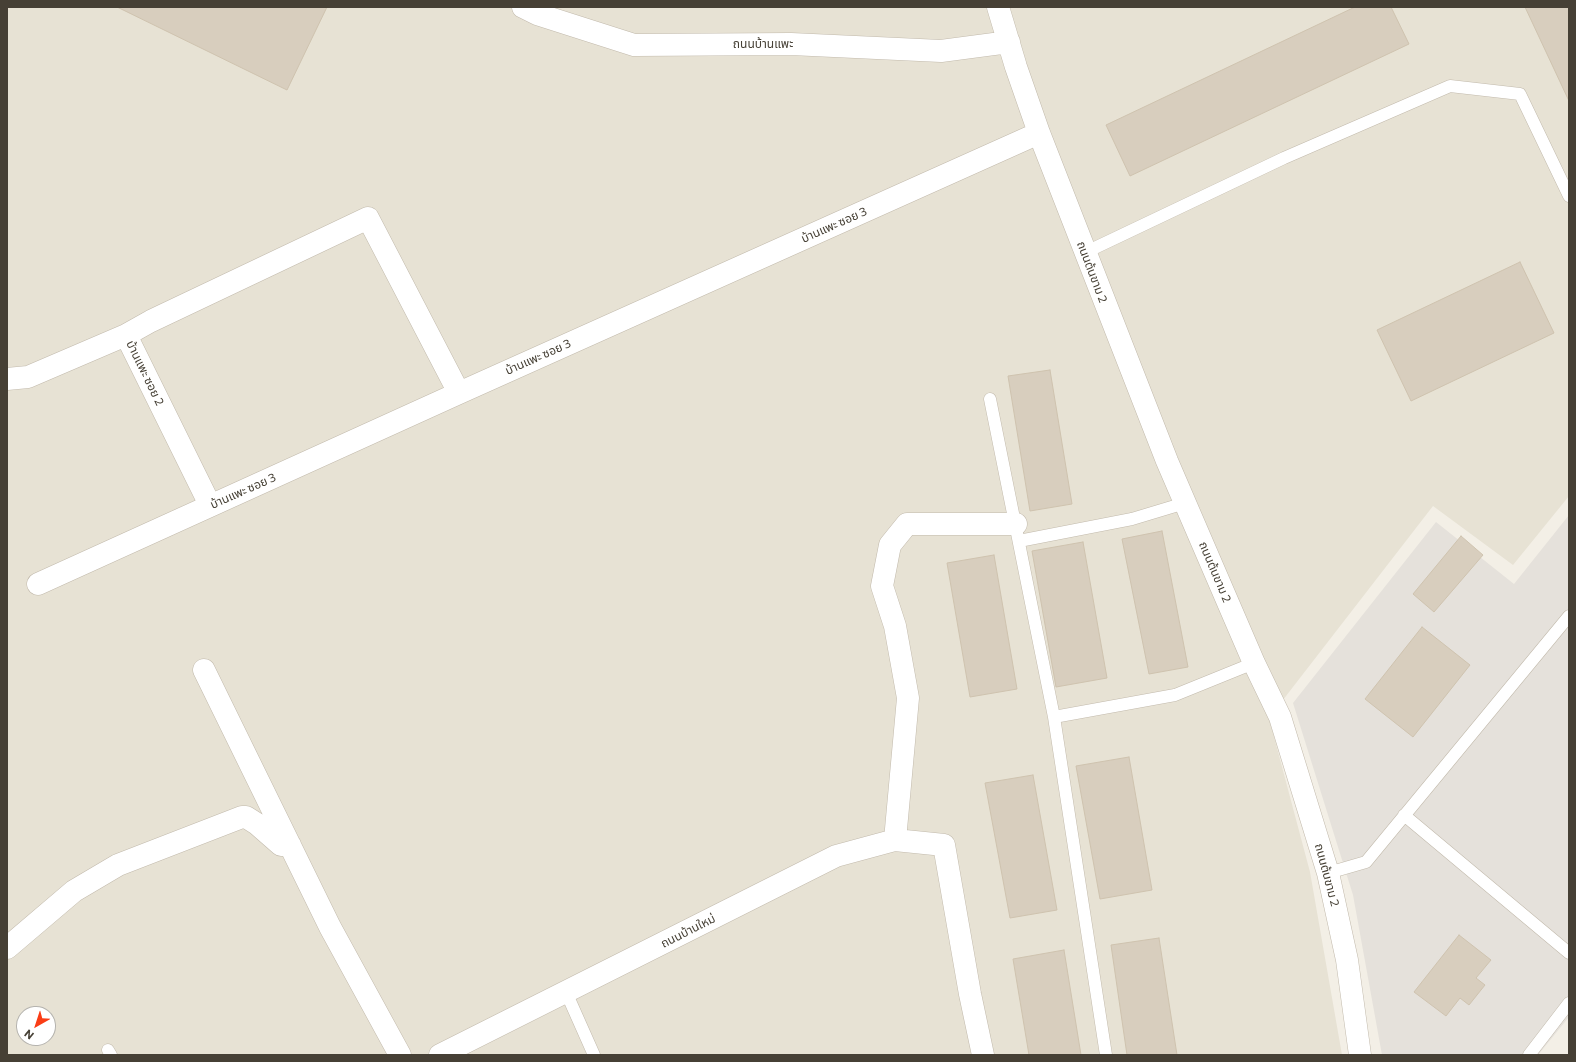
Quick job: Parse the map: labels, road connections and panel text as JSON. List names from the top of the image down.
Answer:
{
  "streets": {
    "street": [
      "ถนนบ้านแพะ",
      "บ้านแพะ ซอย 3",
      "ถนนต้นขาม 2",
      "บ้านแพะ ซอย 2",
      "ถนนบ้านใหม่"
    ]
  },
  "crossings": [
    ["ถนนบ้านแพะ", "ถนนต้นขาม 2"],
    ["บ้านแพะ ซอย 3", "ถนนต้นขาม 2"],
    ["บ้านแพะ ซอย 3", "บ้านแพะ ซอย 2"]
  ],
  "north": "bottom left"
}
